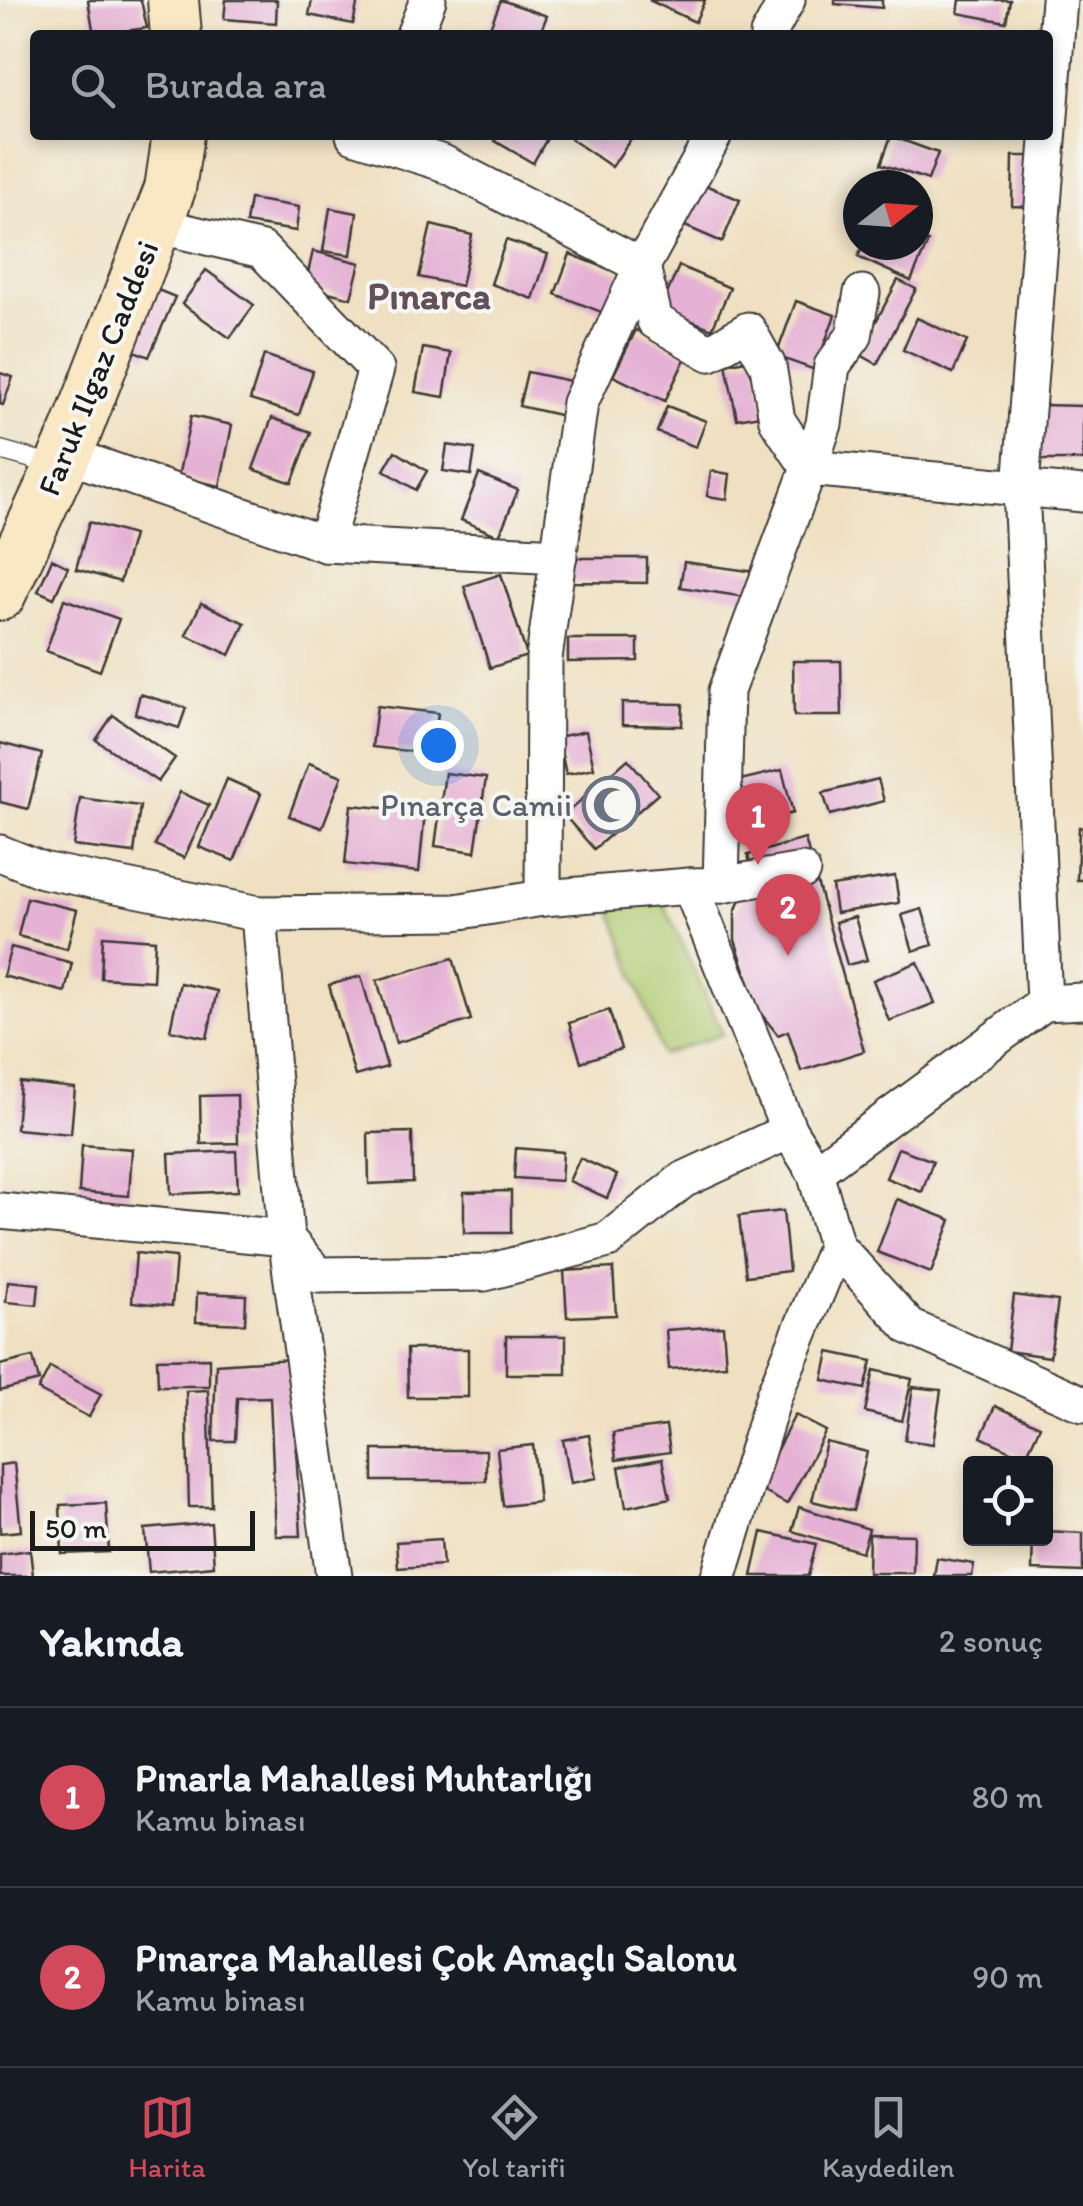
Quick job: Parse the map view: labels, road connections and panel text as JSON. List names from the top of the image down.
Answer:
{
  "streets": {
    "street": ["Faruk Ilgaz Caddesi"]
  },
  "districts": ["Pınarca"],
  "places": {
    "mosque": ["Pınarça Camii"]
  },
  "scale_bar": "50 m",
  "north": "right",
  "page": {
    "search": "Burada ara",
    "pins": ["1", "2"],
    "scale": "50 m",
    "heading": ["Yakında", "2 sonuç"],
    "list": [
      {
        "mark": "1",
        "name": "Pınarla Mahallesi Muhtarlığı",
        "note": "Kamu binası",
        "value": "80 m"
      },
      {
        "mark": "2",
        "name": "Pınarça Mahallesi Çok Amaçlı Salonu",
        "note": "Kamu binası",
        "value": "90 m"
      }
    ],
    "nav": ["Harita", "Yol tarifi", "Kaydedilen"]
  }
}
